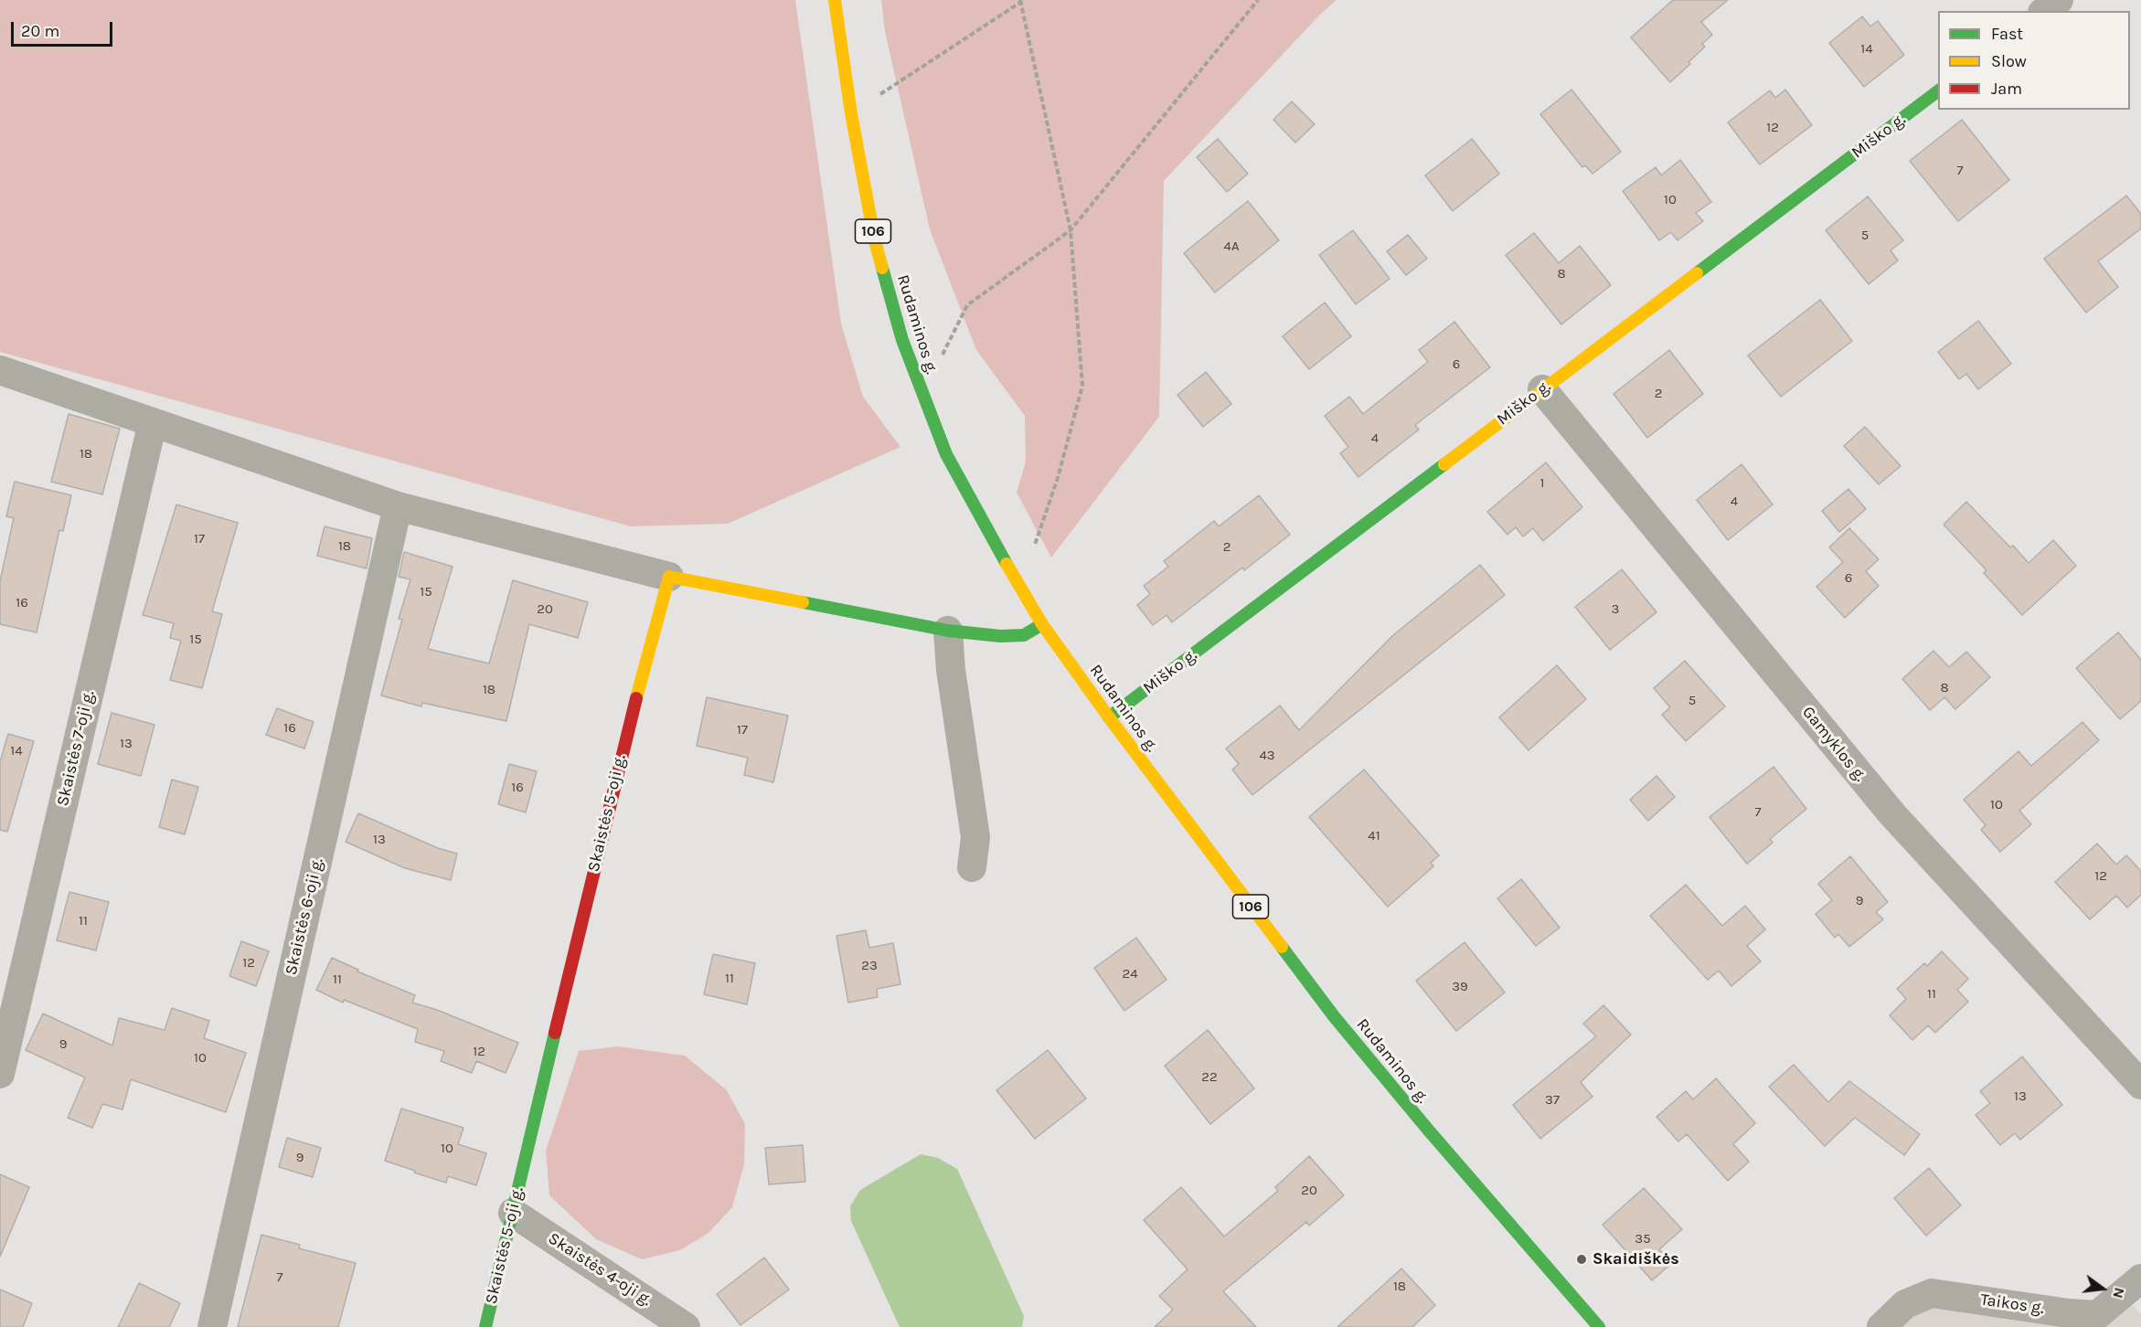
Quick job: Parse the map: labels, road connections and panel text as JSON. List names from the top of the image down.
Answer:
{
  "streets": {
    "street": [
      "Miško g.",
      "106",
      "Rudaminos g.",
      "Gamyklos g.",
      "Skaistės 7-oji g.",
      "Skaistės 5-oji g.",
      "Skaistės 6-oji g.",
      "Skaistės 4-oji g.",
      "Taikos g."
    ]
  },
  "crossings": [
    ["Miško g.", "Rudaminos g."],
    ["Miško g.", "Gamyklos g."],
    ["Skaistės 5-oji g.", "Skaistės 4-oji g."]
  ],
  "places": ["Skaidiškės"],
  "house_numbers": [
    "14",
    "12",
    "7",
    "10",
    "5",
    "4A",
    "8",
    "6",
    "2",
    "4",
    "18",
    "1",
    "4",
    "17",
    "18",
    "2",
    "6",
    "15",
    "16",
    "20",
    "3",
    "15",
    "8",
    "18",
    "5",
    "16",
    "17",
    "13",
    "14",
    "43",
    "16",
    "10",
    "7",
    "41",
    "13",
    "12",
    "9",
    "11",
    "12",
    "23",
    "24",
    "11",
    "11",
    "39",
    "11",
    "9",
    "12",
    "10",
    "22",
    "13",
    "37",
    "10",
    "9",
    "20",
    "35",
    "7",
    "18"
  ],
  "legend": ["Fast", "Slow", "Jam"],
  "scale_bar": "20 m",
  "north": "right"
}
